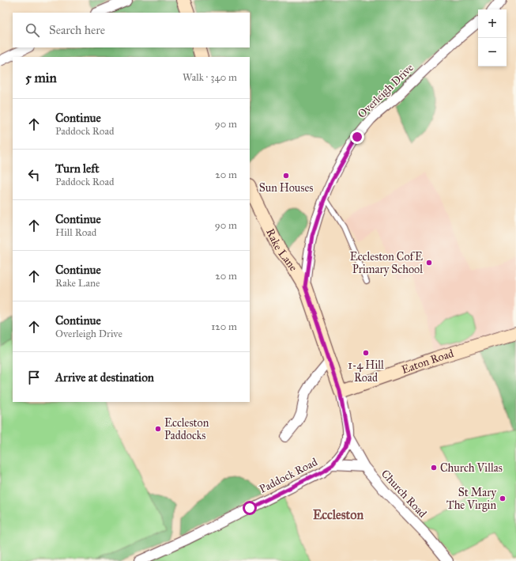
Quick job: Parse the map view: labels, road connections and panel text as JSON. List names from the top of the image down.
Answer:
{
  "streets": {
    "street": [
      "Overleigh Drive",
      "Rake Lane",
      "Eaton Road",
      "Paddock Road",
      "Church Road"
    ]
  },
  "crossings": [
    ["Overleigh Drive", "Rake Lane"],
    ["Rake Lane", "Eaton Road"],
    ["Paddock Road", "Church Road"]
  ],
  "districts": ["Eccleston"],
  "places": [
    "Sun Houses",
    "Eccleston CofE Primary School",
    "1-4 Hill Road",
    "Eccleston Paddocks",
    "Church Villas",
    "St Mary The Virgin"
  ],
  "page": {
    "map_buttons": ["+", "−"],
    "search": "Search here",
    "heading": ["5 min", "Walk · 340 m"],
    "list": [
      ["Continue", "Paddock Road", "90 m"],
      ["Turn left", "Paddock Road", "20 m"],
      ["Continue", "Hill Road", "90 m"],
      ["Continue", "Rake Lane", "20 m"],
      ["Continue", "Overleigh Drive", "120 m"],
      "Arrive at destination"
    ]
  }
}
